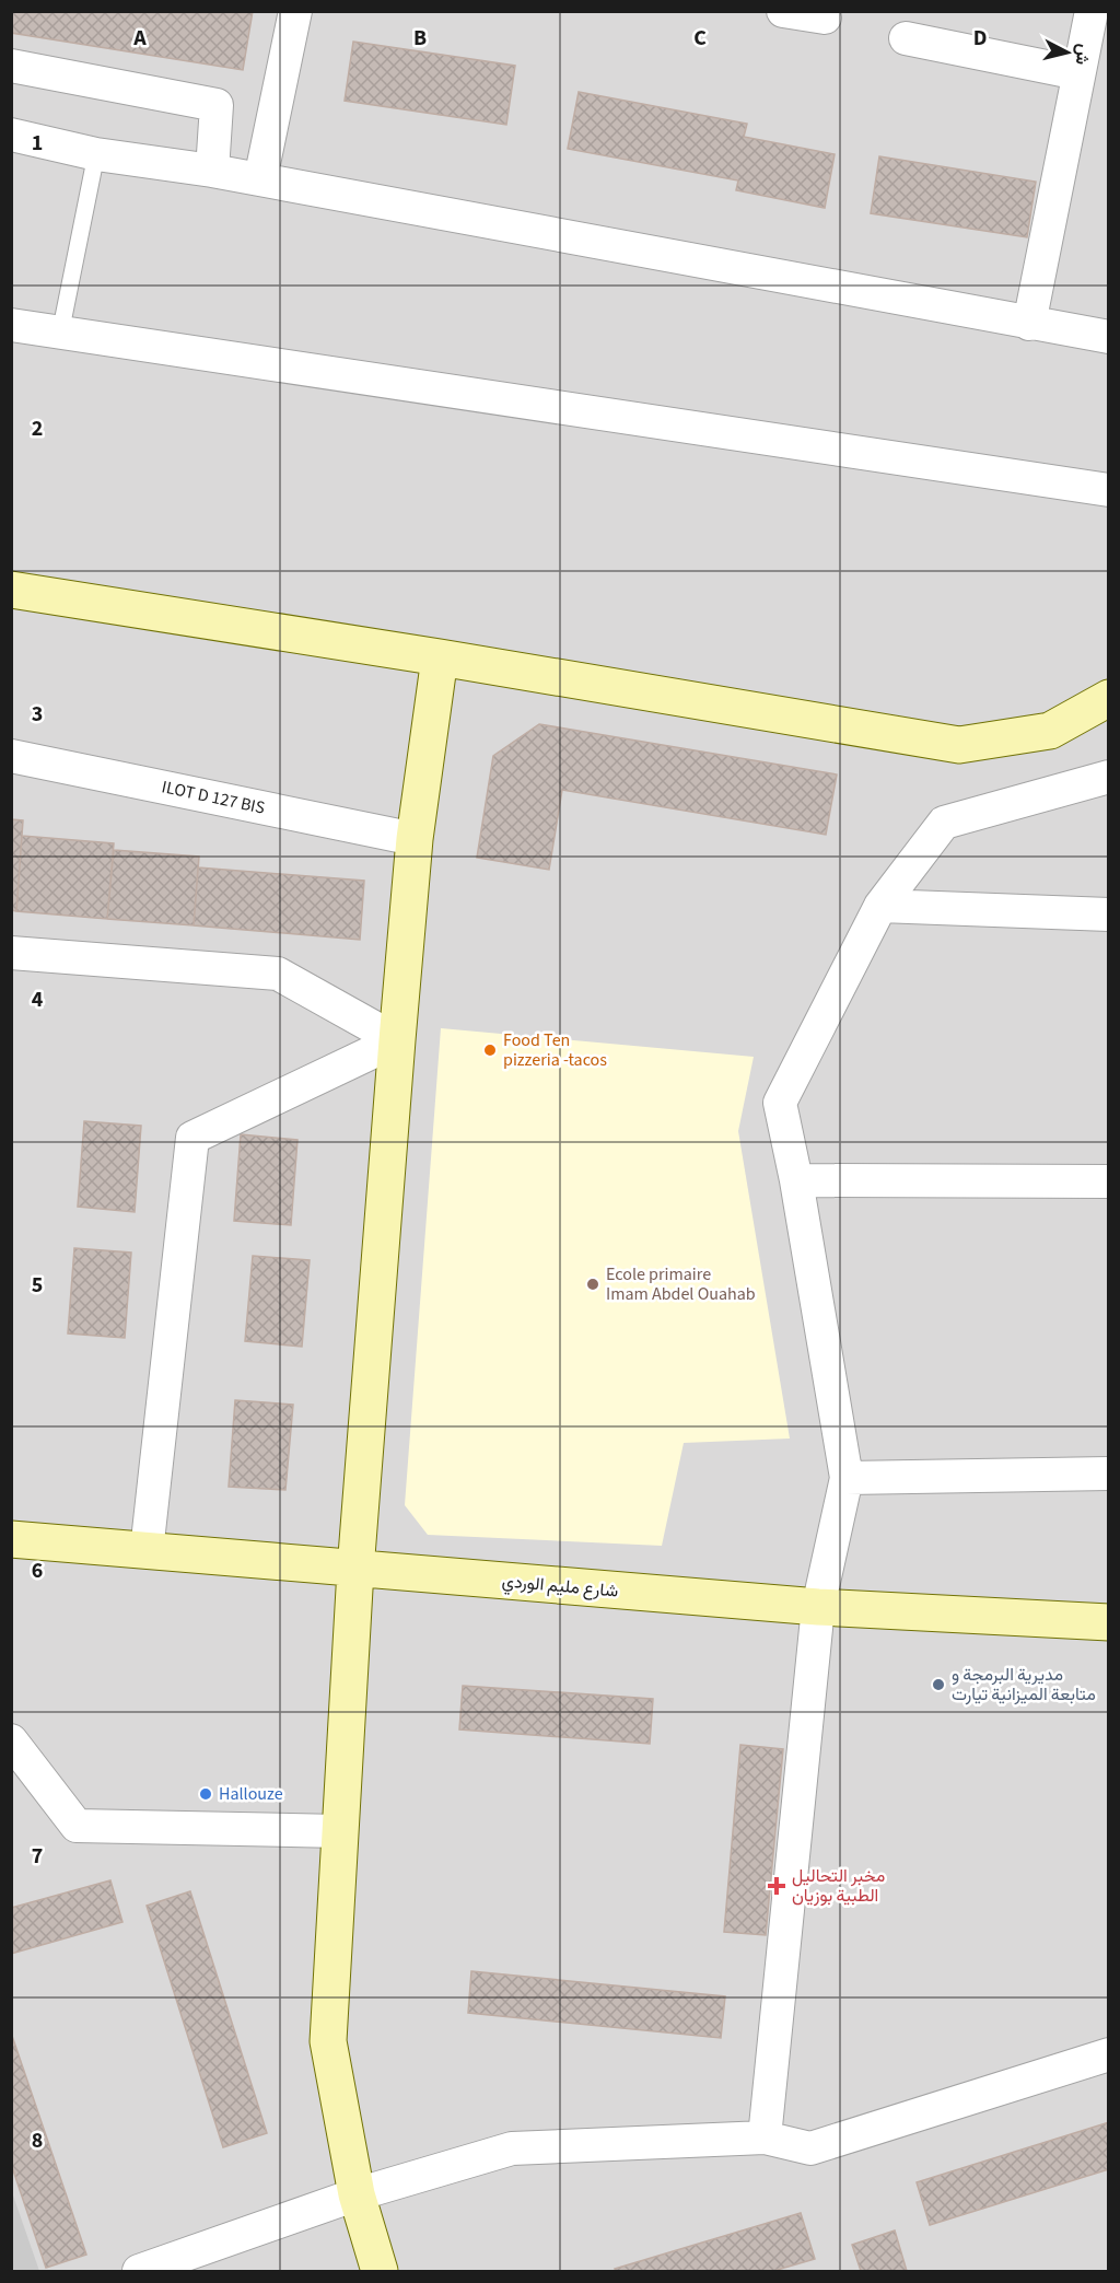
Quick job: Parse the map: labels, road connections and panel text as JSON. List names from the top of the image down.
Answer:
{
  "streets": {
    "street": ["ILOT D 127 BIS", "شارع مليم الوردي"]
  },
  "places": {
    "other": [
      "Food Ten pizzeria -tacos",
      "Ecole primaire Imam Abdel Ouahab",
      "مديرية البرمجة و متابعة الميزانية تيارت",
      "Hallouze"
    ],
    "health": ["مخبر التحاليل الطبية بوزيان"]
  },
  "north": "right",
  "grid": {
    "columns": [
      "A",
      "B",
      "C",
      "D"
    ],
    "rows": [
      "1",
      "2",
      "3",
      "4",
      "5",
      "6",
      "7",
      "8"
    ]
  }
}
